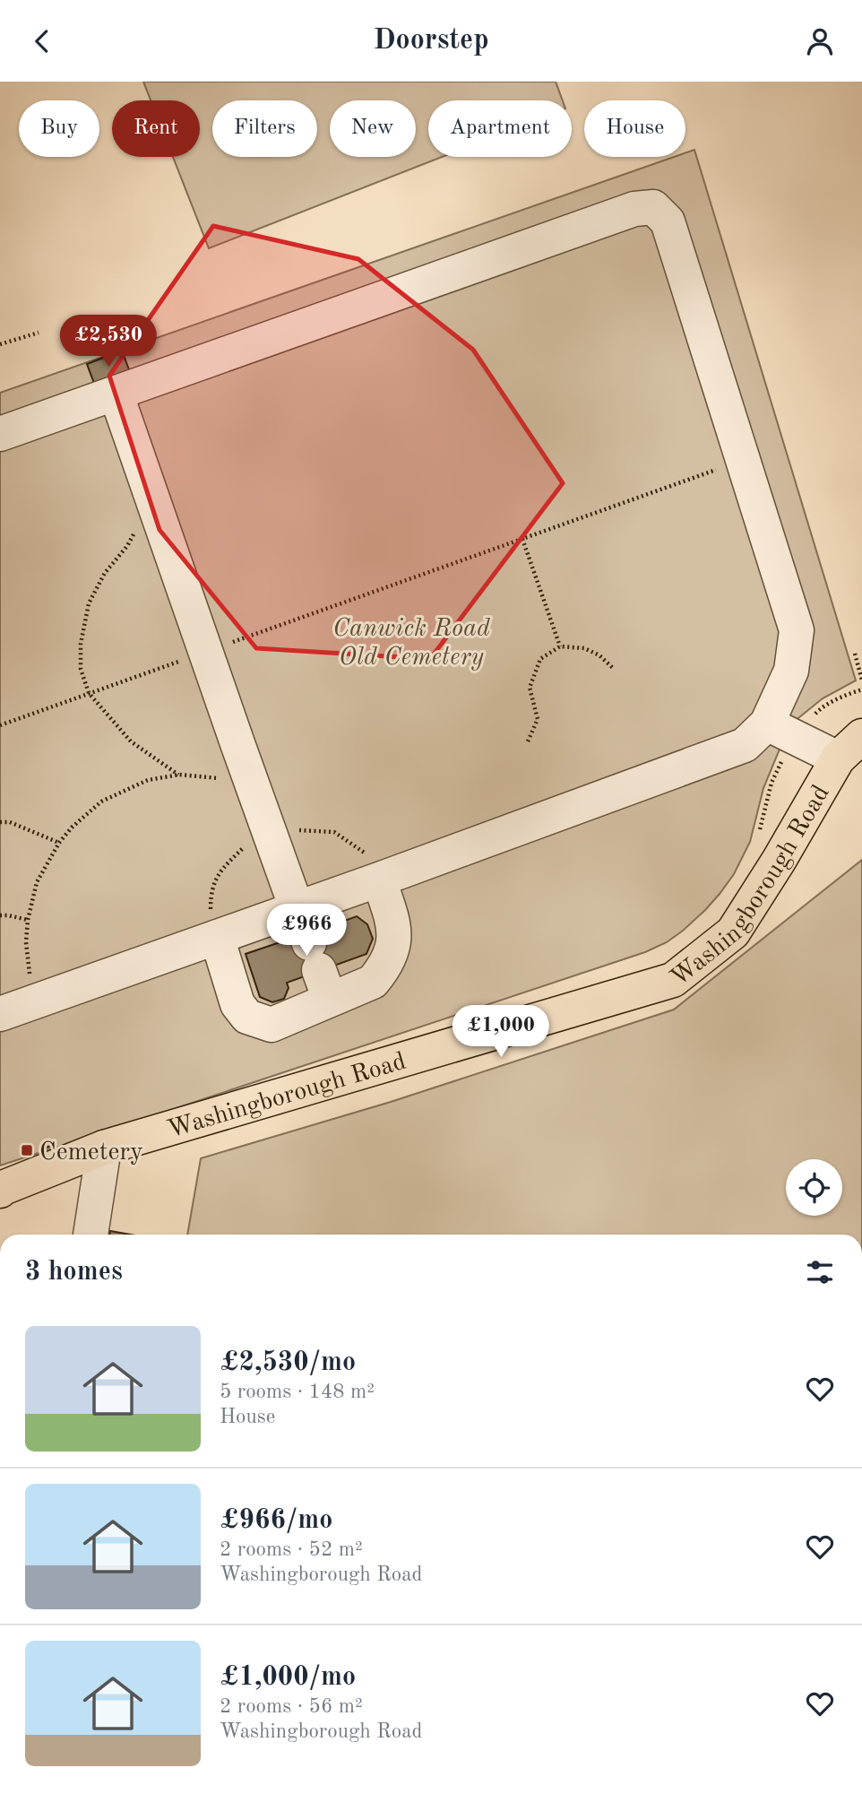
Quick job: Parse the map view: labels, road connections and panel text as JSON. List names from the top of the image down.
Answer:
{
  "streets": {
    "main road": ["Washingborough Road"]
  },
  "parks": ["Canwick Road Old Cemetery"],
  "places": {
    "transit": ["Cemetery"]
  },
  "page": {
    "header": "Doorstep",
    "chip": [
      "Buy",
      "Rent",
      "Filters",
      "New",
      "Apartment",
      "House"
    ],
    "price": ["£2,530", "£966", "£1,000"],
    "heading": "3 homes",
    "list": [
      {
        "name": "£2,530/mo",
        "note": "5 rooms · 148 m² · House"
      },
      {
        "name": "£966/mo",
        "note": "2 rooms · 52 m² · Washingborough Road"
      },
      {
        "name": "£1,000/mo",
        "note": "2 rooms · 56 m² · Washingborough Road"
      }
    ]
  }
}
